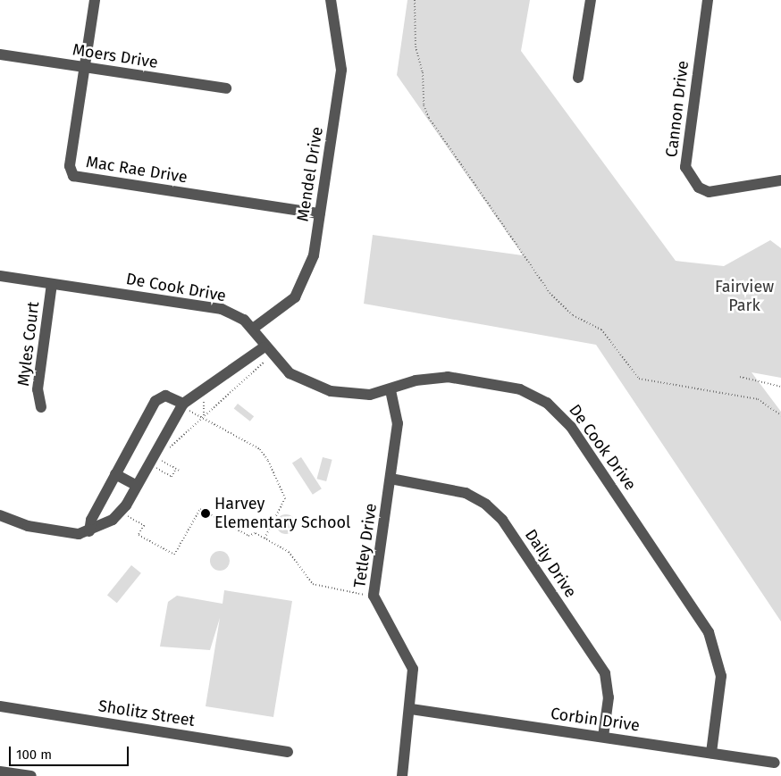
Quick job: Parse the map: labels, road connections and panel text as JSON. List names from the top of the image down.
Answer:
{
  "streets": {
    "street": [
      "Moers Drive",
      "Cannon Drive",
      "Mac Rae Drive",
      "Mendel Drive",
      "De Cook Drive",
      "Myles Court",
      "Tetley Drive",
      "Daily Drive",
      "Sholitz Street",
      "Corbin Drive"
    ]
  },
  "crossings": [
    ["Moers Drive", "Mac Rae Drive"],
    ["Mac Rae Drive", "Mendel Drive"],
    ["Mendel Drive", "De Cook Drive"],
    ["De Cook Drive", "Myles Court"],
    ["De Cook Drive", "Tetley Drive"],
    ["De Cook Drive", "Corbin Drive"],
    ["Tetley Drive", "Daily Drive"],
    ["Tetley Drive", "Corbin Drive"],
    ["Daily Drive", "Corbin Drive"]
  ],
  "parks": ["Fairview Park"],
  "places": ["Harvey Elementary School"],
  "scale_bar": "100 m"
}
